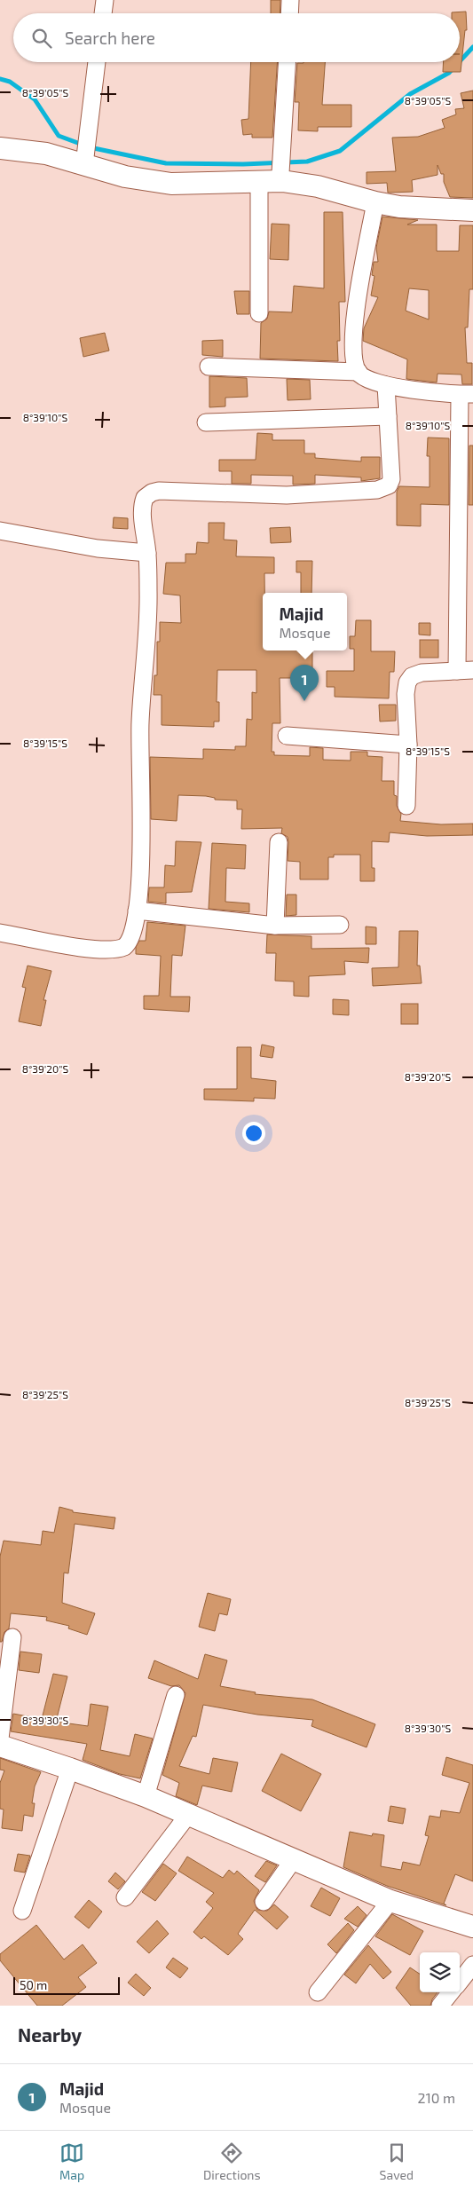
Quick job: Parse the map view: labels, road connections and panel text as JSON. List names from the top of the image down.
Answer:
{
  "scale_bar": "50 m",
  "page": {
    "search": "Search here",
    "popup": ["Majid", "Mosque"],
    "pins": "1",
    "scale": "50 m",
    "heading": "Nearby",
    "list": [
      {
        "mark": "1",
        "name": "Majid",
        "note": "Mosque",
        "value": "210 m"
      }
    ],
    "nav": ["Map", "Directions", "Saved"]
  },
  "coordinates": [
    "8°39'05\"S",
    "8°39'10\"S",
    "8°39'15\"S",
    "8°39'20\"S",
    "8°39'25\"S",
    "8°39'30\"S"
  ]
}
